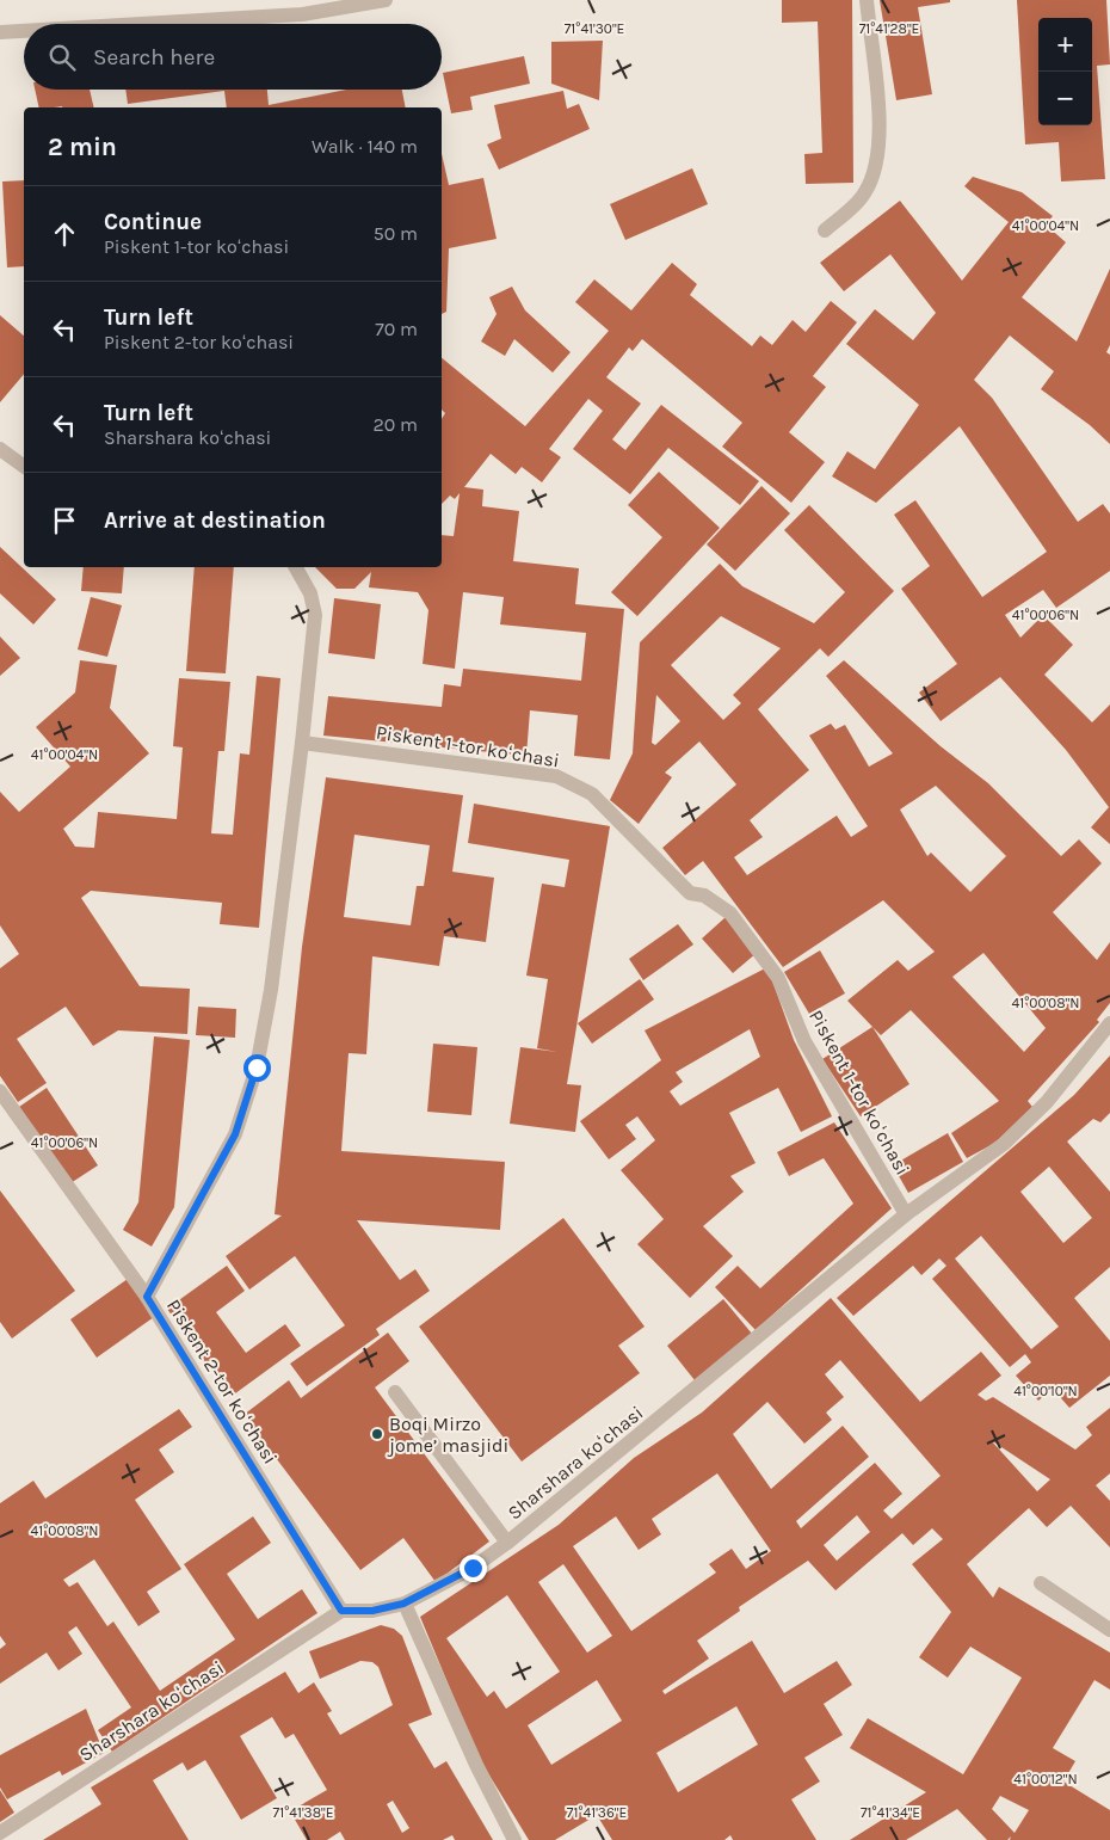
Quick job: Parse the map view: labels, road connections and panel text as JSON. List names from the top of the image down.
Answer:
{
  "streets": {
    "street": ["Piskent 1-tor koʻchasi", "Piskent 2-tor koʻchasi", "Sharshara koʻchasi"]
  },
  "crossings": [
    ["Piskent 1-tor koʻchasi", "Sharshara koʻchasi"],
    ["Piskent 2-tor koʻchasi", "Sharshara koʻchasi"]
  ],
  "places": ["Boqi Mirzo jome’ masjidi"],
  "page": {
    "map_buttons": ["+", "−"],
    "search": "Search here",
    "heading": ["2 min", "Walk · 140 m"],
    "list": [
      ["Continue", "Piskent 1-tor koʻchasi", "50 m"],
      ["Turn left", "Piskent 2-tor koʻchasi", "70 m"],
      ["Turn left", "Sharshara koʻchasi", "20 m"],
      "Arrive at destination"
    ]
  },
  "coordinates": [
    "71°41'30\"E",
    "71°41'28\"E",
    "41°00'04\"N",
    "41°00'06\"N",
    "41°00'08\"N",
    "41°00'10\"N",
    "41°00'12\"N",
    "71°41'38\"E",
    "71°41'36\"E",
    "71°41'34\"E"
  ]
}
